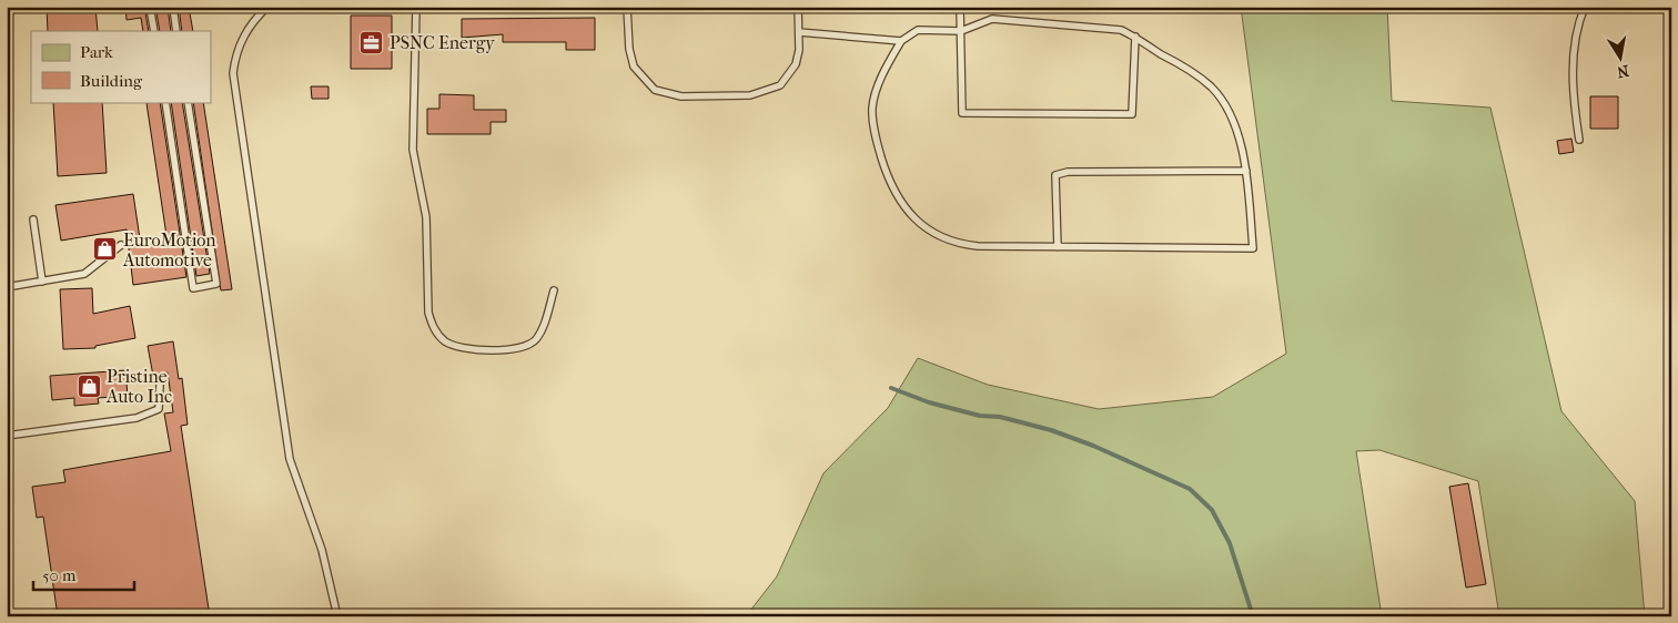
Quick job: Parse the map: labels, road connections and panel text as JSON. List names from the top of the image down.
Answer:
{
  "places": {
    "office": ["PSNC Energy"],
    "shop": ["EuroMotion Automotive", "Pristine Auto Inc"]
  },
  "legend": ["Park", "Building"],
  "scale_bar": "50 m",
  "north": "bottom"
}
